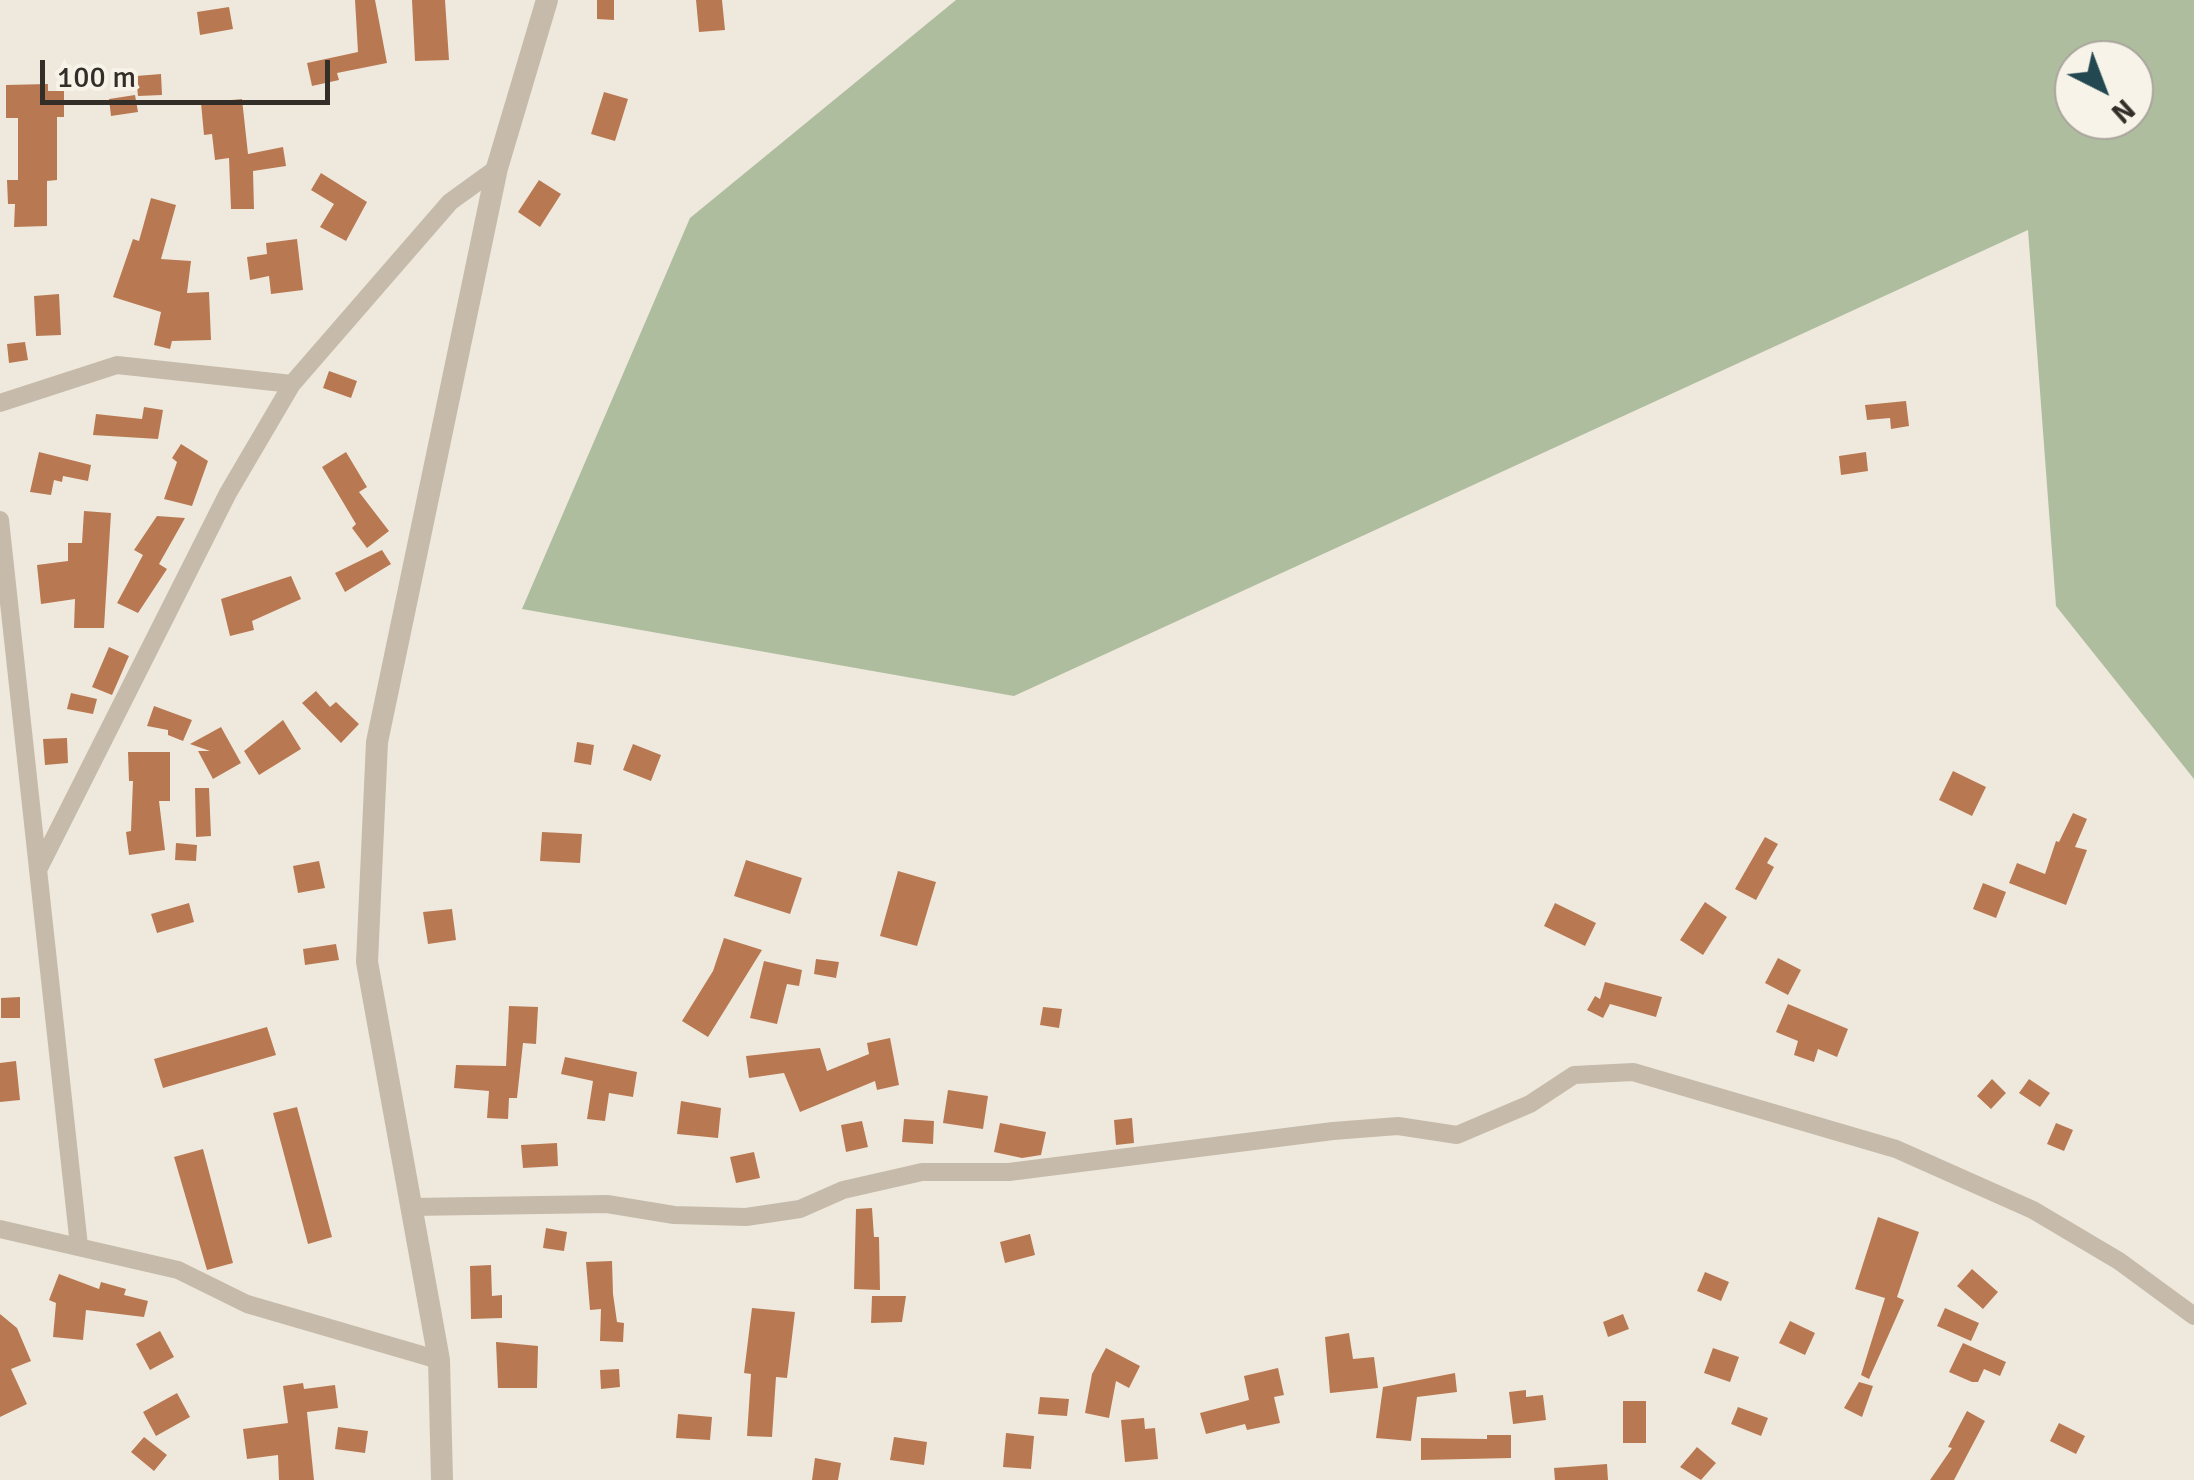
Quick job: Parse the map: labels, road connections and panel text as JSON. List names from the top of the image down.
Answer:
{
  "scale_bar": "100 m",
  "north": "bottom right"
}
